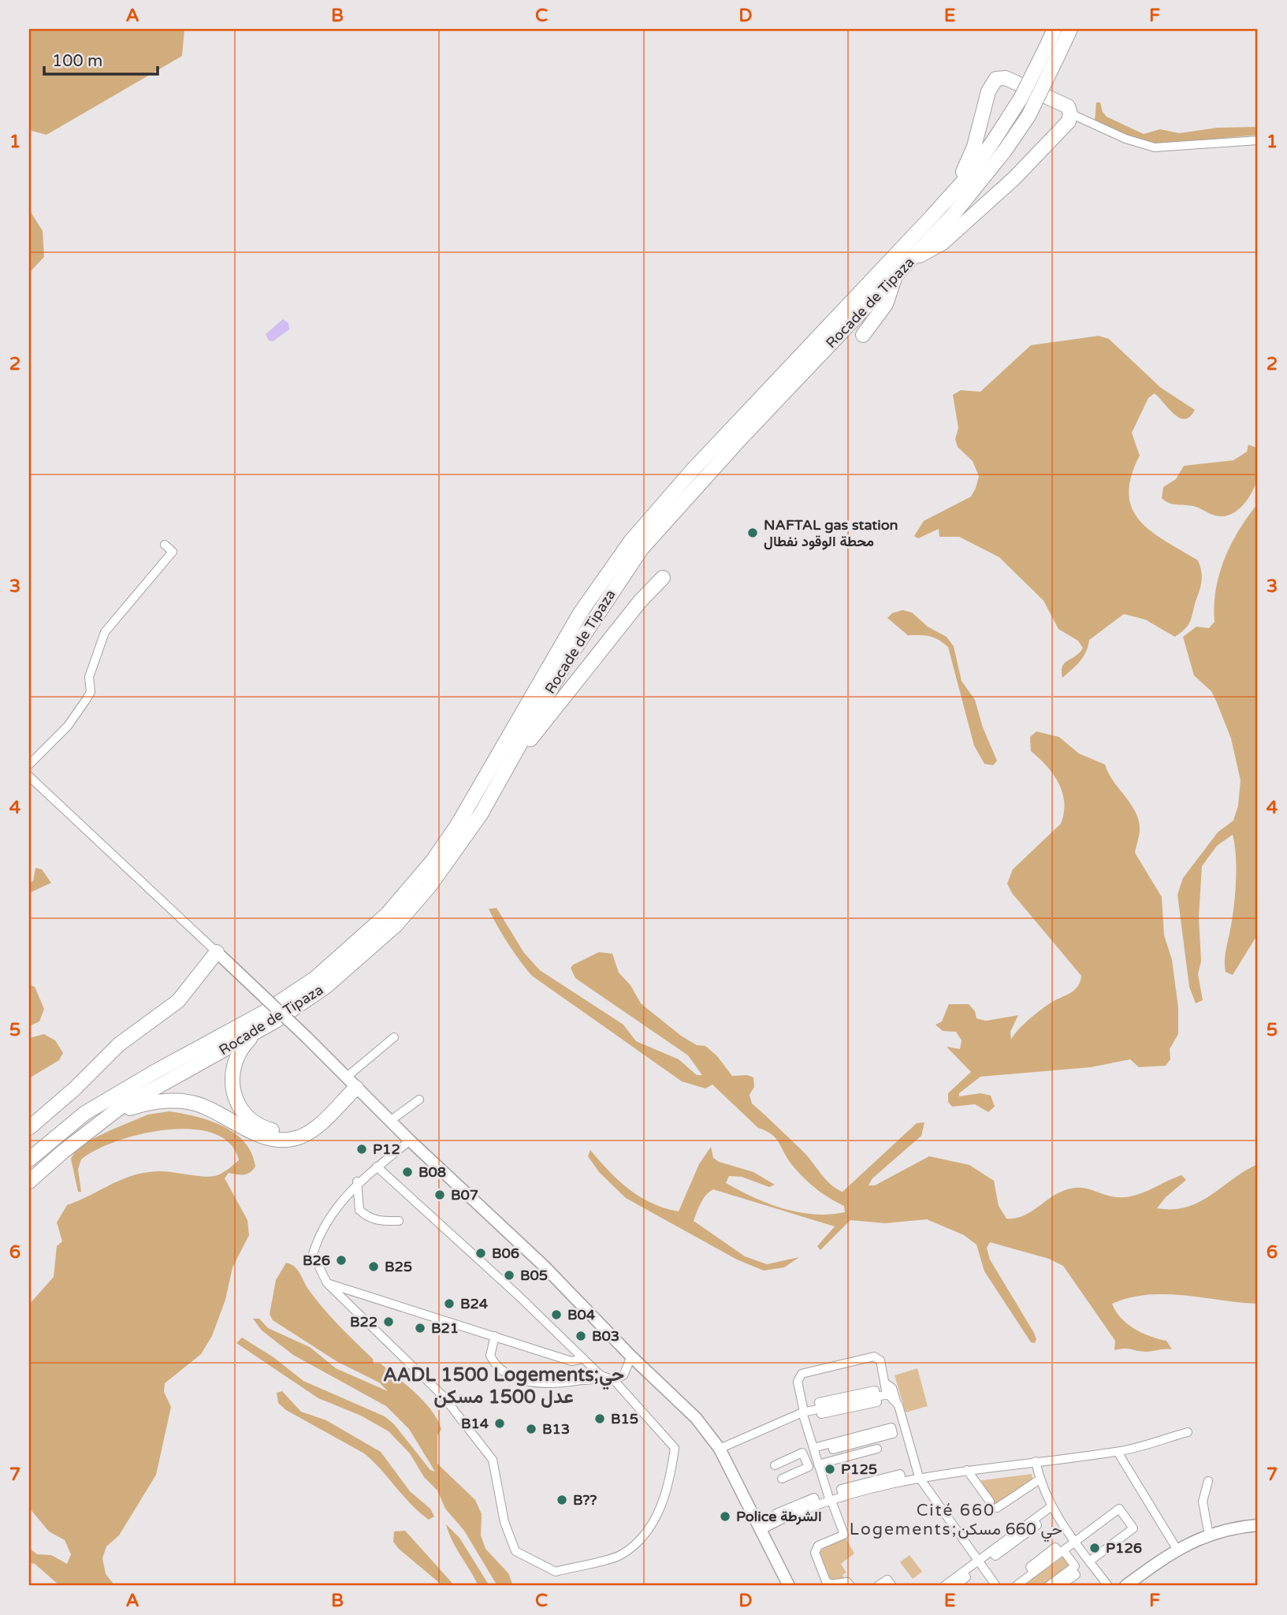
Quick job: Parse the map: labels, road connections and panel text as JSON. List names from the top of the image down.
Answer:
{
  "streets": {
    "highway": ["Rocade de Tipaza"]
  },
  "districts": ["AADL 1500 Logements;حي عدل 1500 مسكن", "Cité 660 Logements;حي 660 مسكن"],
  "places": [
    "NAFTAL gas station محطة الوقود نفطال",
    "P12",
    "B08",
    "B07",
    "B06",
    "B26",
    "B25",
    "B05",
    "B24",
    "B04",
    "B22",
    "B21",
    "B03",
    "B15",
    "B14",
    "B13",
    "P125",
    "B??",
    "Police الشرطة",
    "P126"
  ],
  "scale_bar": "100 m",
  "grid": {
    "columns": [
      "A",
      "B",
      "C",
      "D",
      "E",
      "F"
    ],
    "rows": [
      "1",
      "2",
      "3",
      "4",
      "5",
      "6",
      "7"
    ]
  }
}
